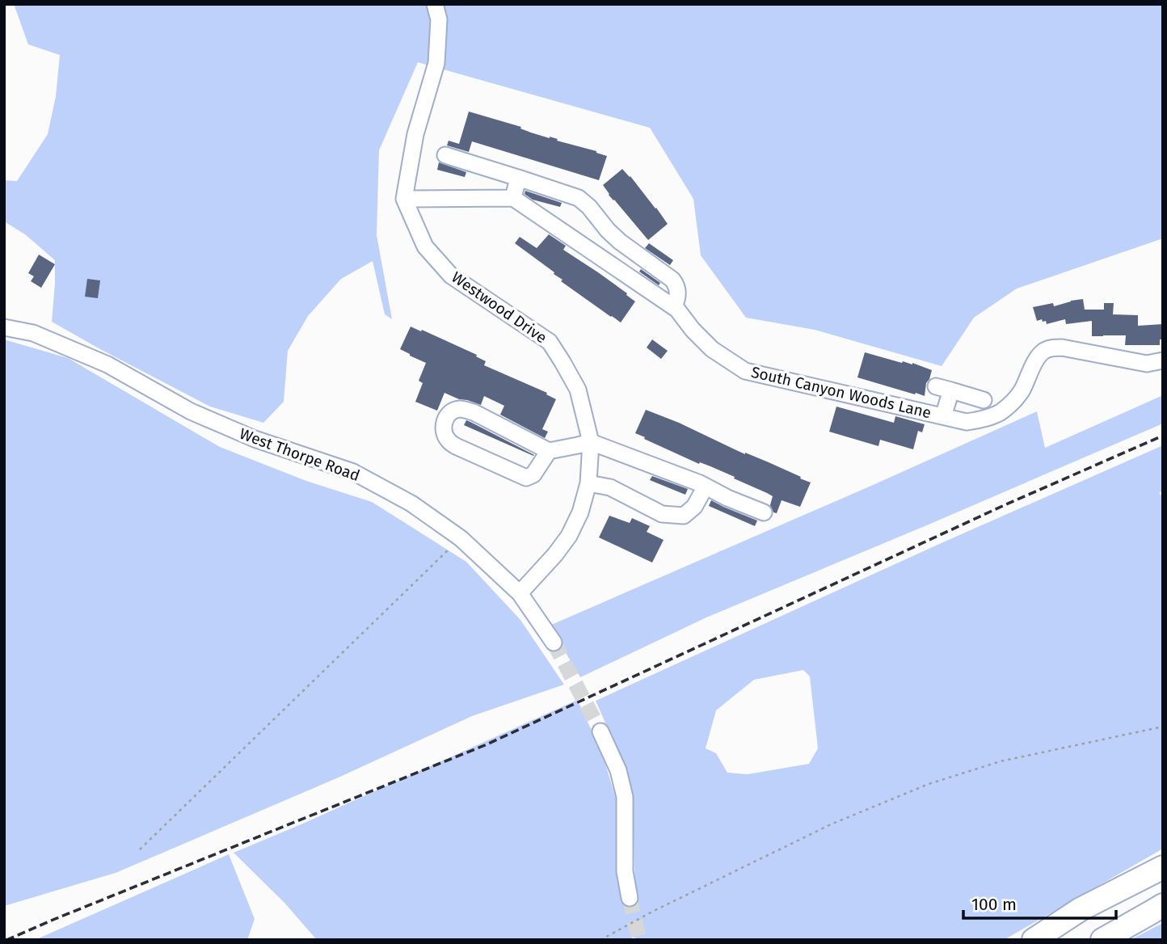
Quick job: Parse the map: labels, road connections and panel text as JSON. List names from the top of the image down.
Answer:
{
  "streets": {
    "street": ["Westwood Drive", "South Canyon Woods Lane", "West Thorpe Road"]
  },
  "crossings": [
    ["Westwood Drive", "West Thorpe Road"]
  ],
  "scale_bar": "100 m"
}
